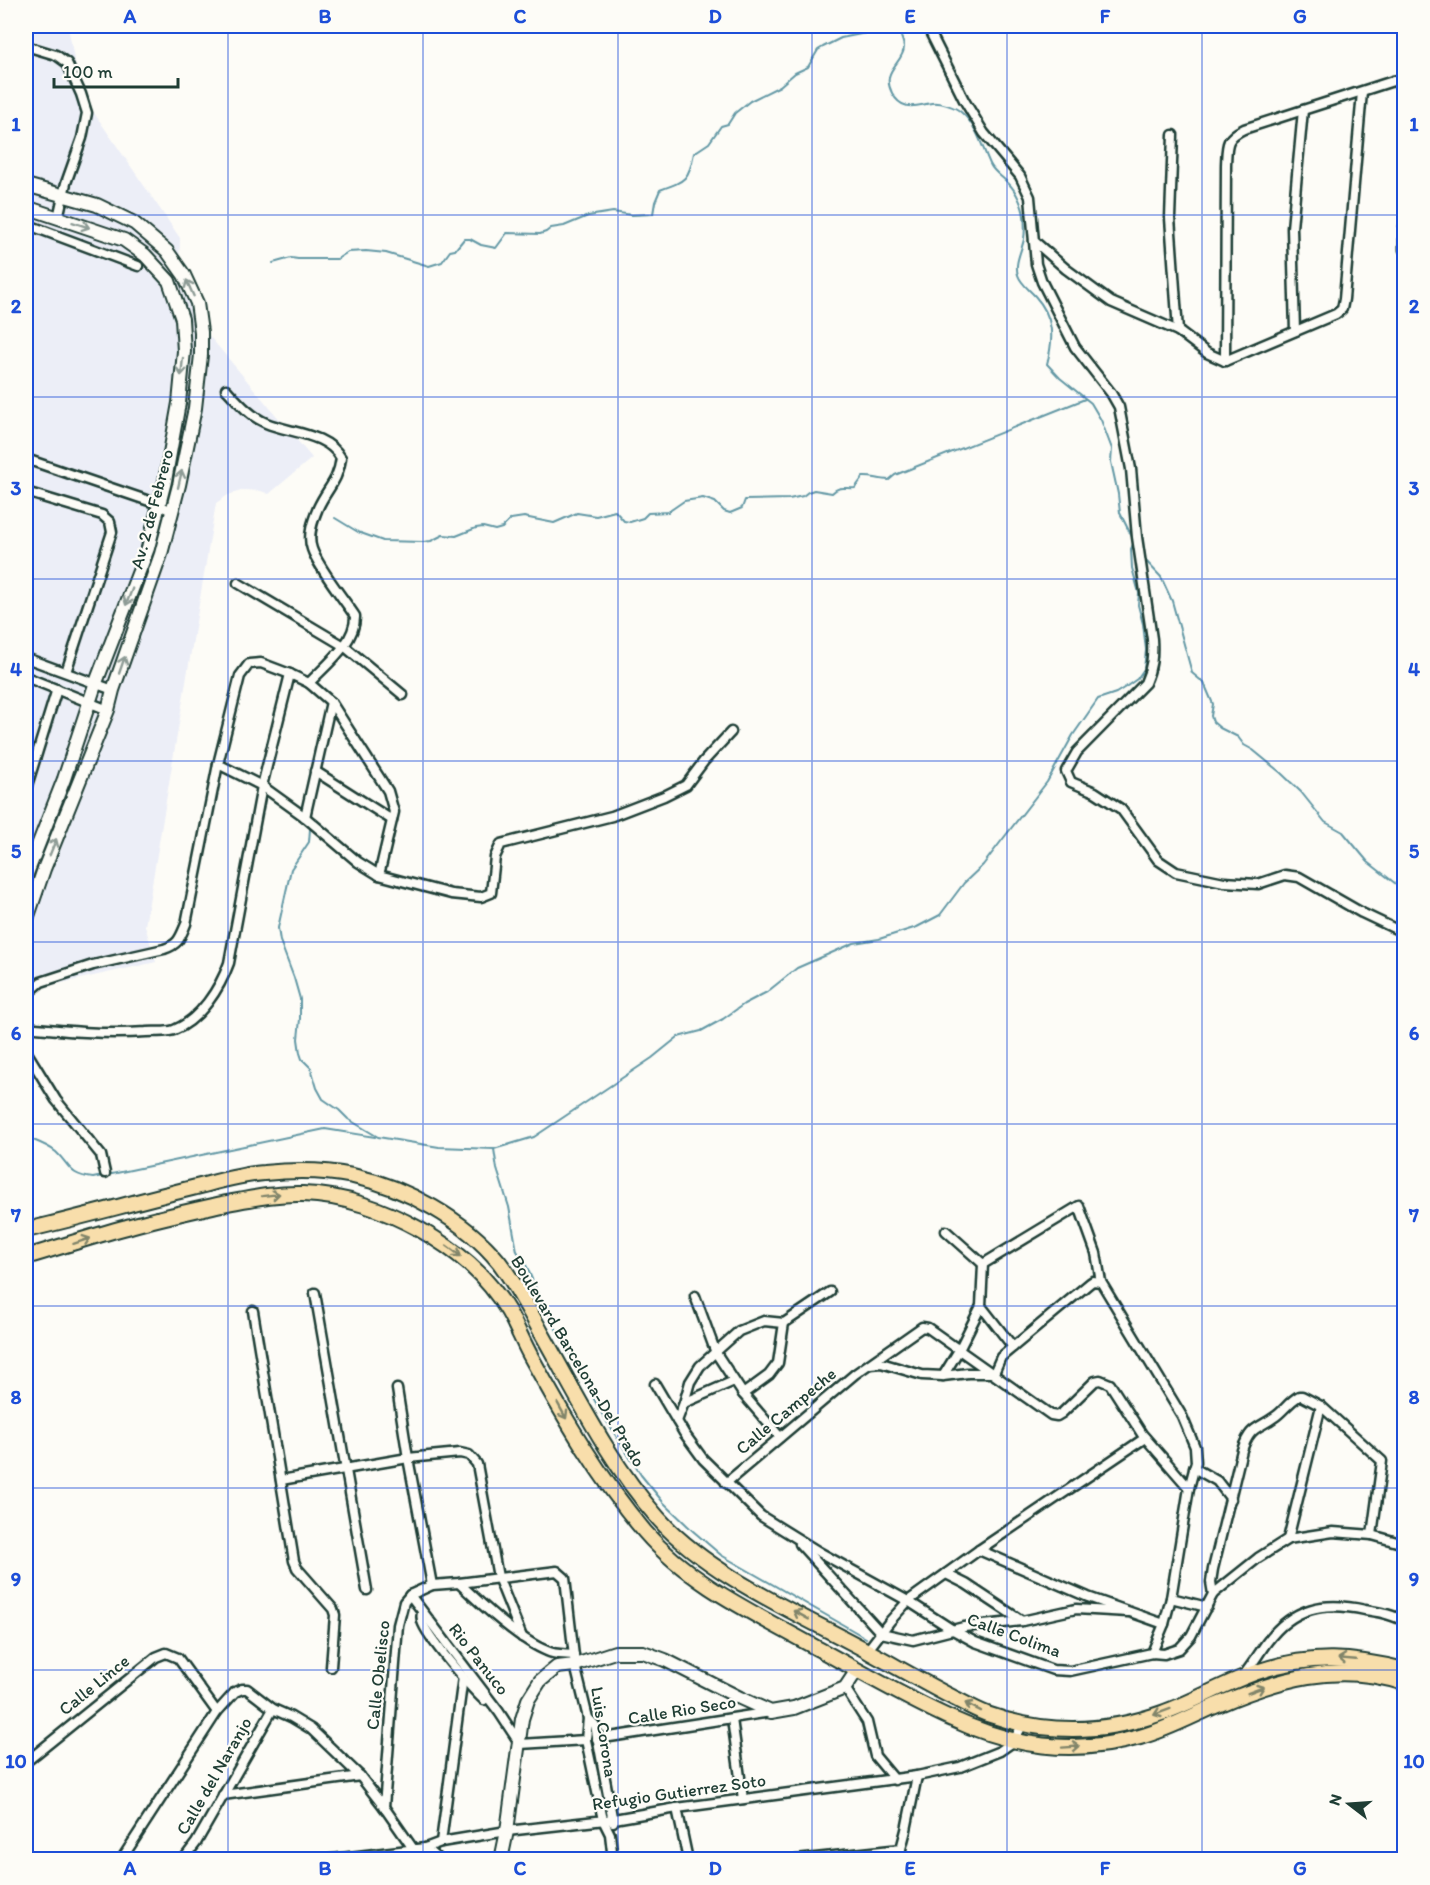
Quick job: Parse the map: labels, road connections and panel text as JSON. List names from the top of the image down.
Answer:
{
  "streets": {
    "main road": ["Av. 2 de Febrero", "Boulevard Barcelona-Del Prado"],
    "street": [
      "Calle Campeche",
      "Calle Colima",
      "Rio Panuco",
      "Calle Obelisco",
      "Calle Lince",
      "Calle Rio Seco",
      "Luis Corona",
      "Calle del Naranjo",
      "Refugio Gutierrez Soto"
    ]
  },
  "crossings": [
    ["Boulevard Barcelona-Del Prado", "Refugio Gutierrez Soto"],
    ["Calle Campeche", "Calle Colima"],
    ["Rio Panuco", "Calle Obelisco"],
    ["Luis Corona", "Refugio Gutierrez Soto"]
  ],
  "scale_bar": "100 m",
  "north": "left",
  "grid": {
    "columns": [
      "A",
      "B",
      "C",
      "D",
      "E",
      "F",
      "G"
    ],
    "rows": [
      "1",
      "2",
      "3",
      "4",
      "5",
      "6",
      "7",
      "8",
      "9",
      "10"
    ]
  }
}
